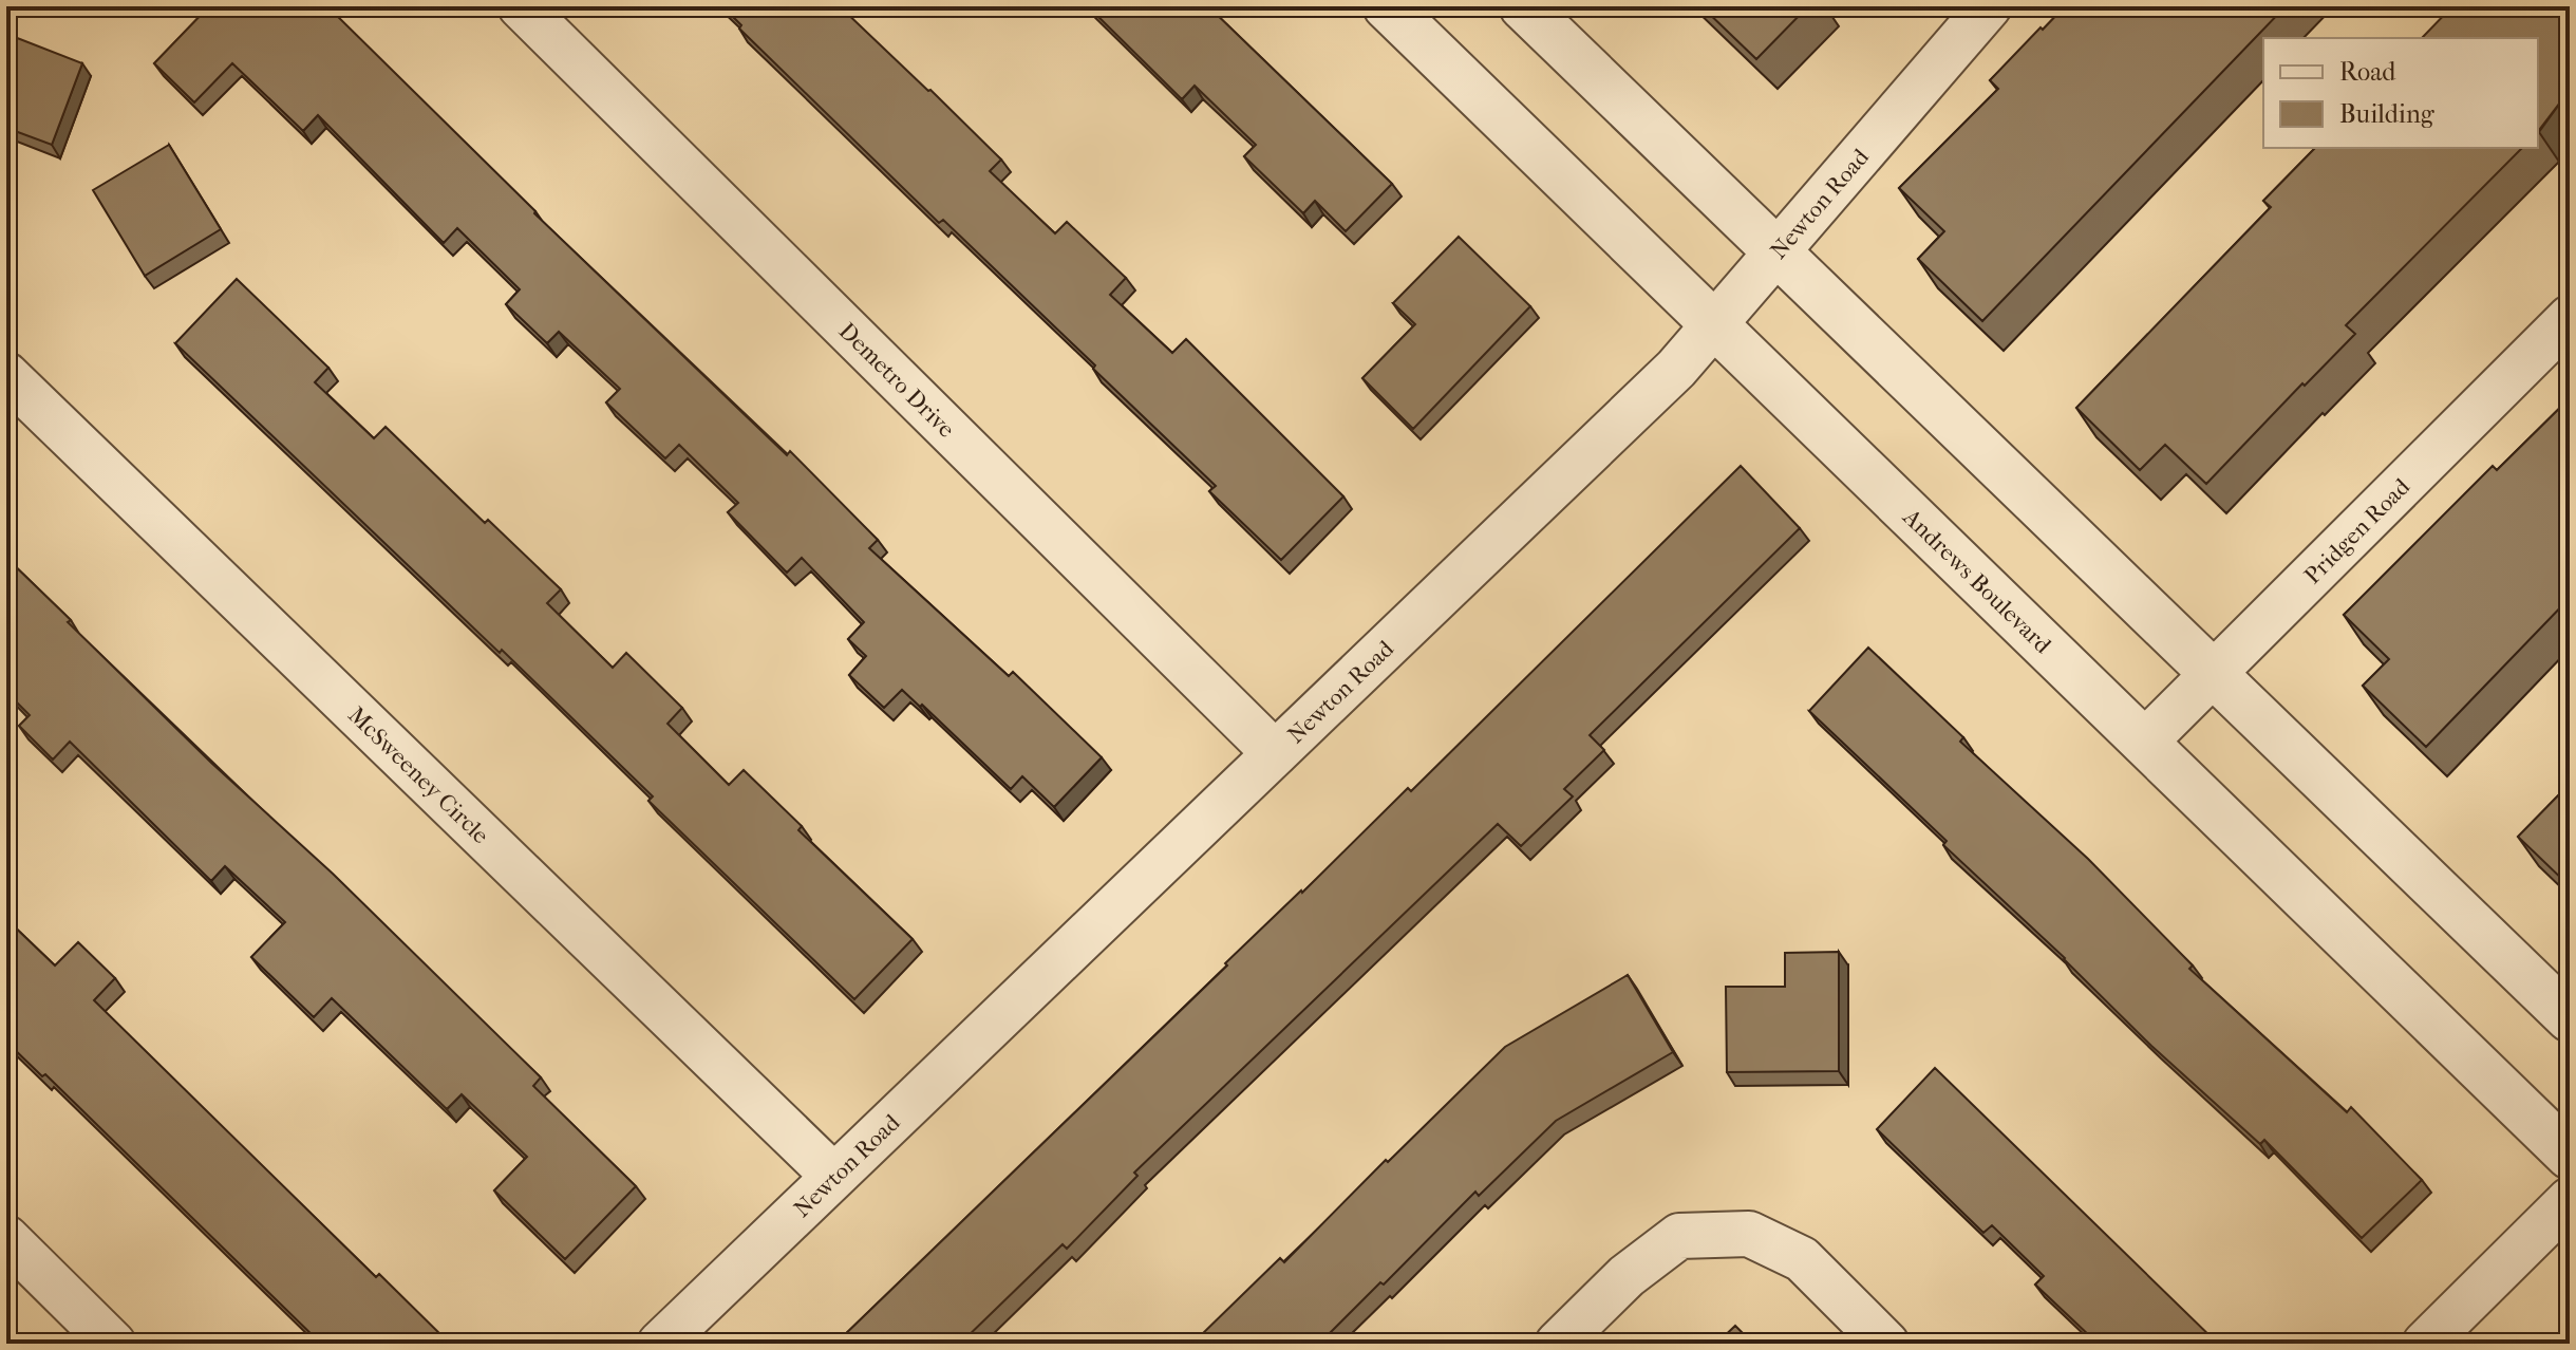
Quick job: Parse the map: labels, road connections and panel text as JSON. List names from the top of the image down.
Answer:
{
  "streets": {
    "street": [
      "Newton Road",
      "Demetro Drive",
      "Pridgen Road",
      "Andrews Boulevard",
      "McSweeney Circle"
    ]
  },
  "crossings": [
    ["Newton Road", "Demetro Drive"],
    ["Newton Road", "Andrews Boulevard"],
    ["Newton Road", "McSweeney Circle"],
    ["Pridgen Road", "Andrews Boulevard"]
  ],
  "legend": ["Road", "Building"]
}
